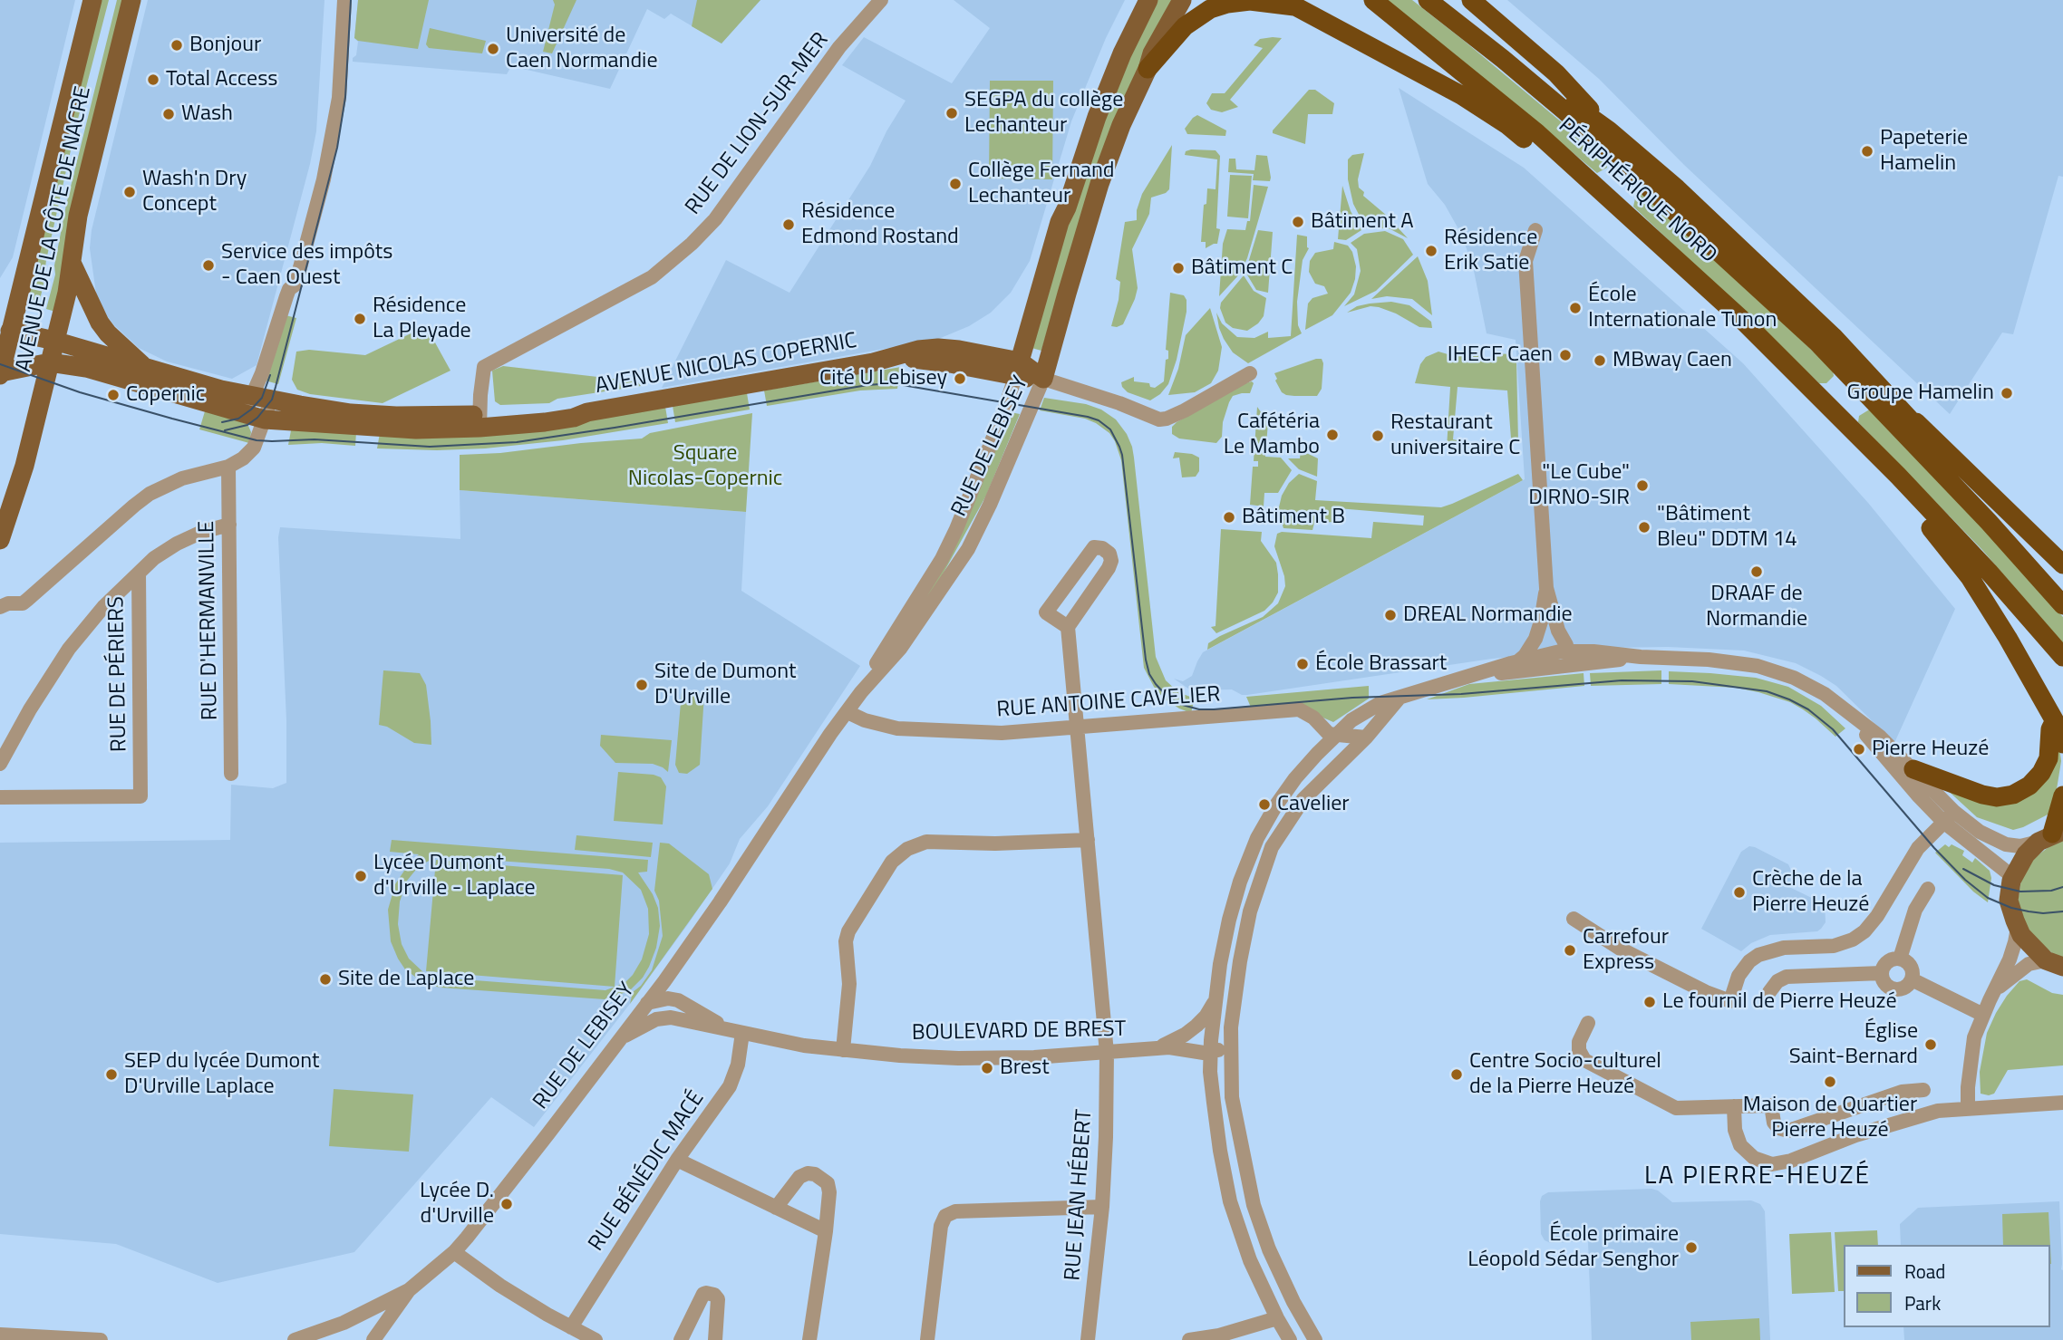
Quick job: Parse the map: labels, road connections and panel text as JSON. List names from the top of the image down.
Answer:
{
  "streets": {
    "highway": ["PÉRIPHÉRIQUE NORD"],
    "main road": ["AVENUE DE LA CÔTE DE NACRE", "AVENUE NICOLAS COPERNIC"],
    "street": [
      "RUE DE LION-SUR-MER",
      "RUE DE LEBISEY",
      "RUE D'HERMANVILLE",
      "RUE DE PÉRIERS",
      "RUE ANTOINE CAVELIER",
      "BOULEVARD DE BREST",
      "RUE BÉNÉDIC MACÉ",
      "RUE JEAN HÉBERT"
    ]
  },
  "crossings": [
    ["RUE DE LION-SUR-MER", "AVENUE NICOLAS COPERNIC"],
    ["AVENUE DE LA CÔTE DE NACRE", "AVENUE NICOLAS COPERNIC"],
    ["AVENUE NICOLAS COPERNIC", "RUE DE LEBISEY"],
    ["RUE DE LEBISEY", "RUE ANTOINE CAVELIER"],
    ["RUE ANTOINE CAVELIER", "RUE JEAN HÉBERT"],
    ["BOULEVARD DE BREST", "RUE BÉNÉDIC MACÉ"],
    ["BOULEVARD DE BREST", "RUE JEAN HÉBERT"]
  ],
  "districts": ["LA PIERRE-HEUZÉ"],
  "parks": ["Square Nicolas-Copernic"],
  "places": [
    "Bonjour",
    "Université de Caen Normandie",
    "Total Access",
    "SEGPA du collège Lechanteur",
    "Wash",
    "Papeterie Hamelin",
    "Collège Fernand Lechanteur",
    "Wash'n Dry Concept",
    "Bâtiment A",
    "Résidence Edmond Rostand",
    "Résidence Erik Satie",
    "Service des impôts - Caen Ouest",
    "Bâtiment C",
    "École Internationale Tunon",
    "Résidence La Pleyade",
    "IHECF Caen",
    "MBway Caen",
    "Cité U Lebisey",
    "Groupe Hamelin",
    "Copernic",
    "Cafétéria Le Mambo",
    "Restaurant universitaire C",
    "\"Le Cube\" DIRNO-SIR",
    "Bâtiment B",
    "\"Bâtiment Bleu\" DDTM 14",
    "DRAAF de Normandie",
    "DREAL Normandie",
    "École Brassart",
    "Site de Dumont D'Urville",
    "Pierre Heuzé",
    "Cavelier",
    "Lycée Dumont d'Urville - Laplace",
    "Crèche de la Pierre Heuzé",
    "Carrefour Express",
    "Site de Laplace",
    "Le fournil de Pierre Heuzé",
    "Église Saint-Bernard",
    "Brest",
    "SEP du lycée Dumont D'Urville Laplace",
    "Centre Socio-culturel de la Pierre Heuzé",
    "Maison de Quartier Pierre Heuzé",
    "Lycée D. d'Urville",
    "École primaire Léopold Sédar Senghor"
  ],
  "legend": ["Road", "Park"]
}
